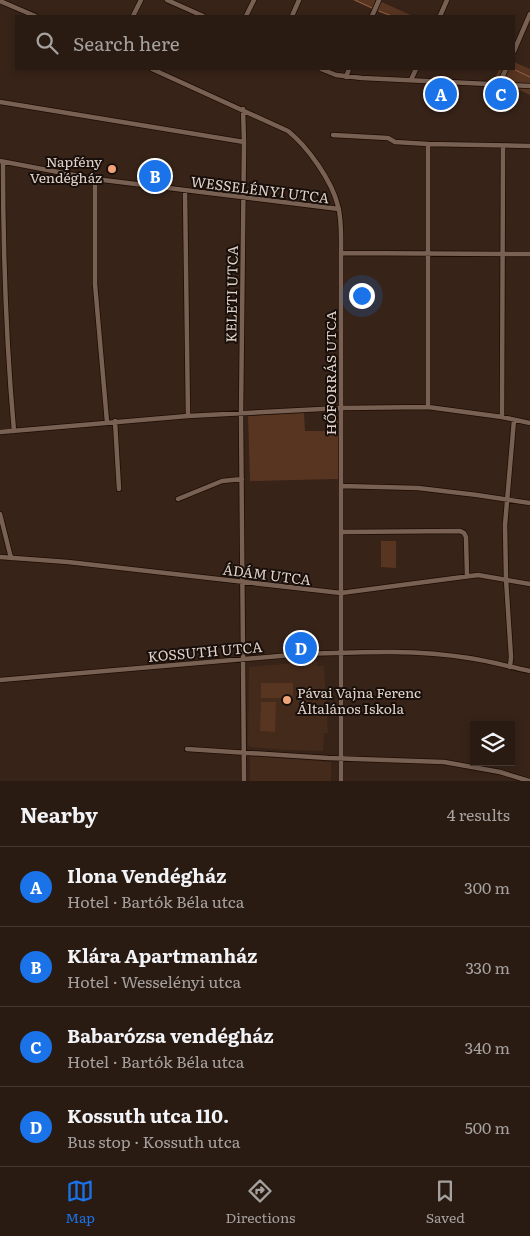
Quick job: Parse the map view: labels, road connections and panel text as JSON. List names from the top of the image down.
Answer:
{
  "streets": {
    "street": [
      "WESSELÉNYI UTCA",
      "KELETI UTCA",
      "HŐFORRÁS UTCA",
      "ÁDÁM UTCA",
      "KOSSUTH UTCA"
    ]
  },
  "crossings": [
    ["WESSELÉNYI UTCA", "KELETI UTCA"],
    ["WESSELÉNYI UTCA", "HŐFORRÁS UTCA"],
    ["KELETI UTCA", "HŐFORRÁS UTCA"],
    ["KELETI UTCA", "ÁDÁM UTCA"],
    ["KELETI UTCA", "KOSSUTH UTCA"],
    ["HŐFORRÁS UTCA", "ÁDÁM UTCA"],
    ["HŐFORRÁS UTCA", "KOSSUTH UTCA"]
  ],
  "places": ["Napfény Vendégház", "Pávai Vajna Ferenc Általános Iskola"],
  "page": {
    "search": "Search here",
    "pins": [
      "A",
      "C",
      "B",
      "D"
    ],
    "heading": ["Nearby", "4 results"],
    "list": [
      {
        "mark": "A",
        "name": "Ilona Vendégház",
        "note": "Hotel · Bartók Béla utca",
        "value": "300 m"
      },
      {
        "mark": "B",
        "name": "Klára Apartmanház",
        "note": "Hotel · Wesselényi utca",
        "value": "330 m"
      },
      {
        "mark": "C",
        "name": "Babarózsa vendégház",
        "note": "Hotel · Bartók Béla utca",
        "value": "340 m"
      },
      {
        "mark": "D",
        "name": "Kossuth utca 110.",
        "note": "Bus stop · Kossuth utca",
        "value": "500 m"
      }
    ],
    "nav": ["Map", "Directions", "Saved"]
  }
}
